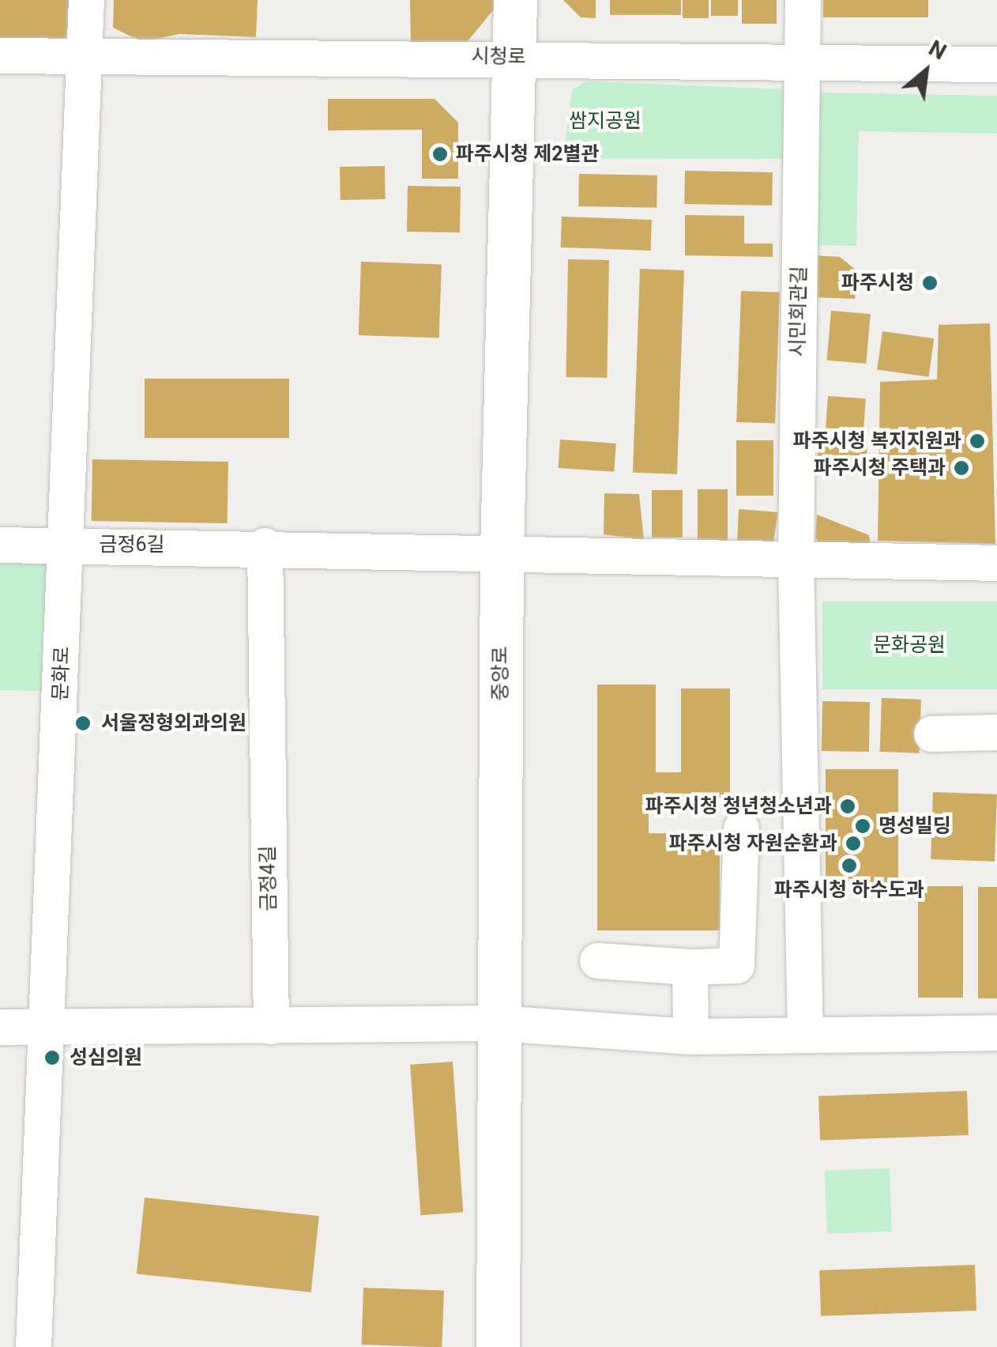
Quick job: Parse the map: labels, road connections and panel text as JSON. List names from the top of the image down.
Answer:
{
  "streets": {
    "main road": ["중앙로"],
    "street": [
      "시청로",
      "시민회관길",
      "금정6길",
      "문화로",
      "금정4길"
    ]
  },
  "crossings": [
    ["시청로", "시민회관길"],
    ["시청로", "문화로"],
    ["시청로", "중앙로"],
    ["시민회관길", "금정6길"],
    ["금정6길", "문화로"],
    ["금정6길", "중앙로"],
    ["금정6길", "금정4길"]
  ],
  "parks": ["쌈지공원", "문화공원"],
  "places": [
    "파주시청 제2별관",
    "파주시청",
    "파주시청 복지지원과",
    "파주시청 주택과",
    "서울정형외과의원",
    "파주시청 청년청소년과",
    "명성빌딩",
    "파주시청 자원순환과",
    "파주시청 하수도과",
    "성심의원"
  ],
  "north": "top right"
}
